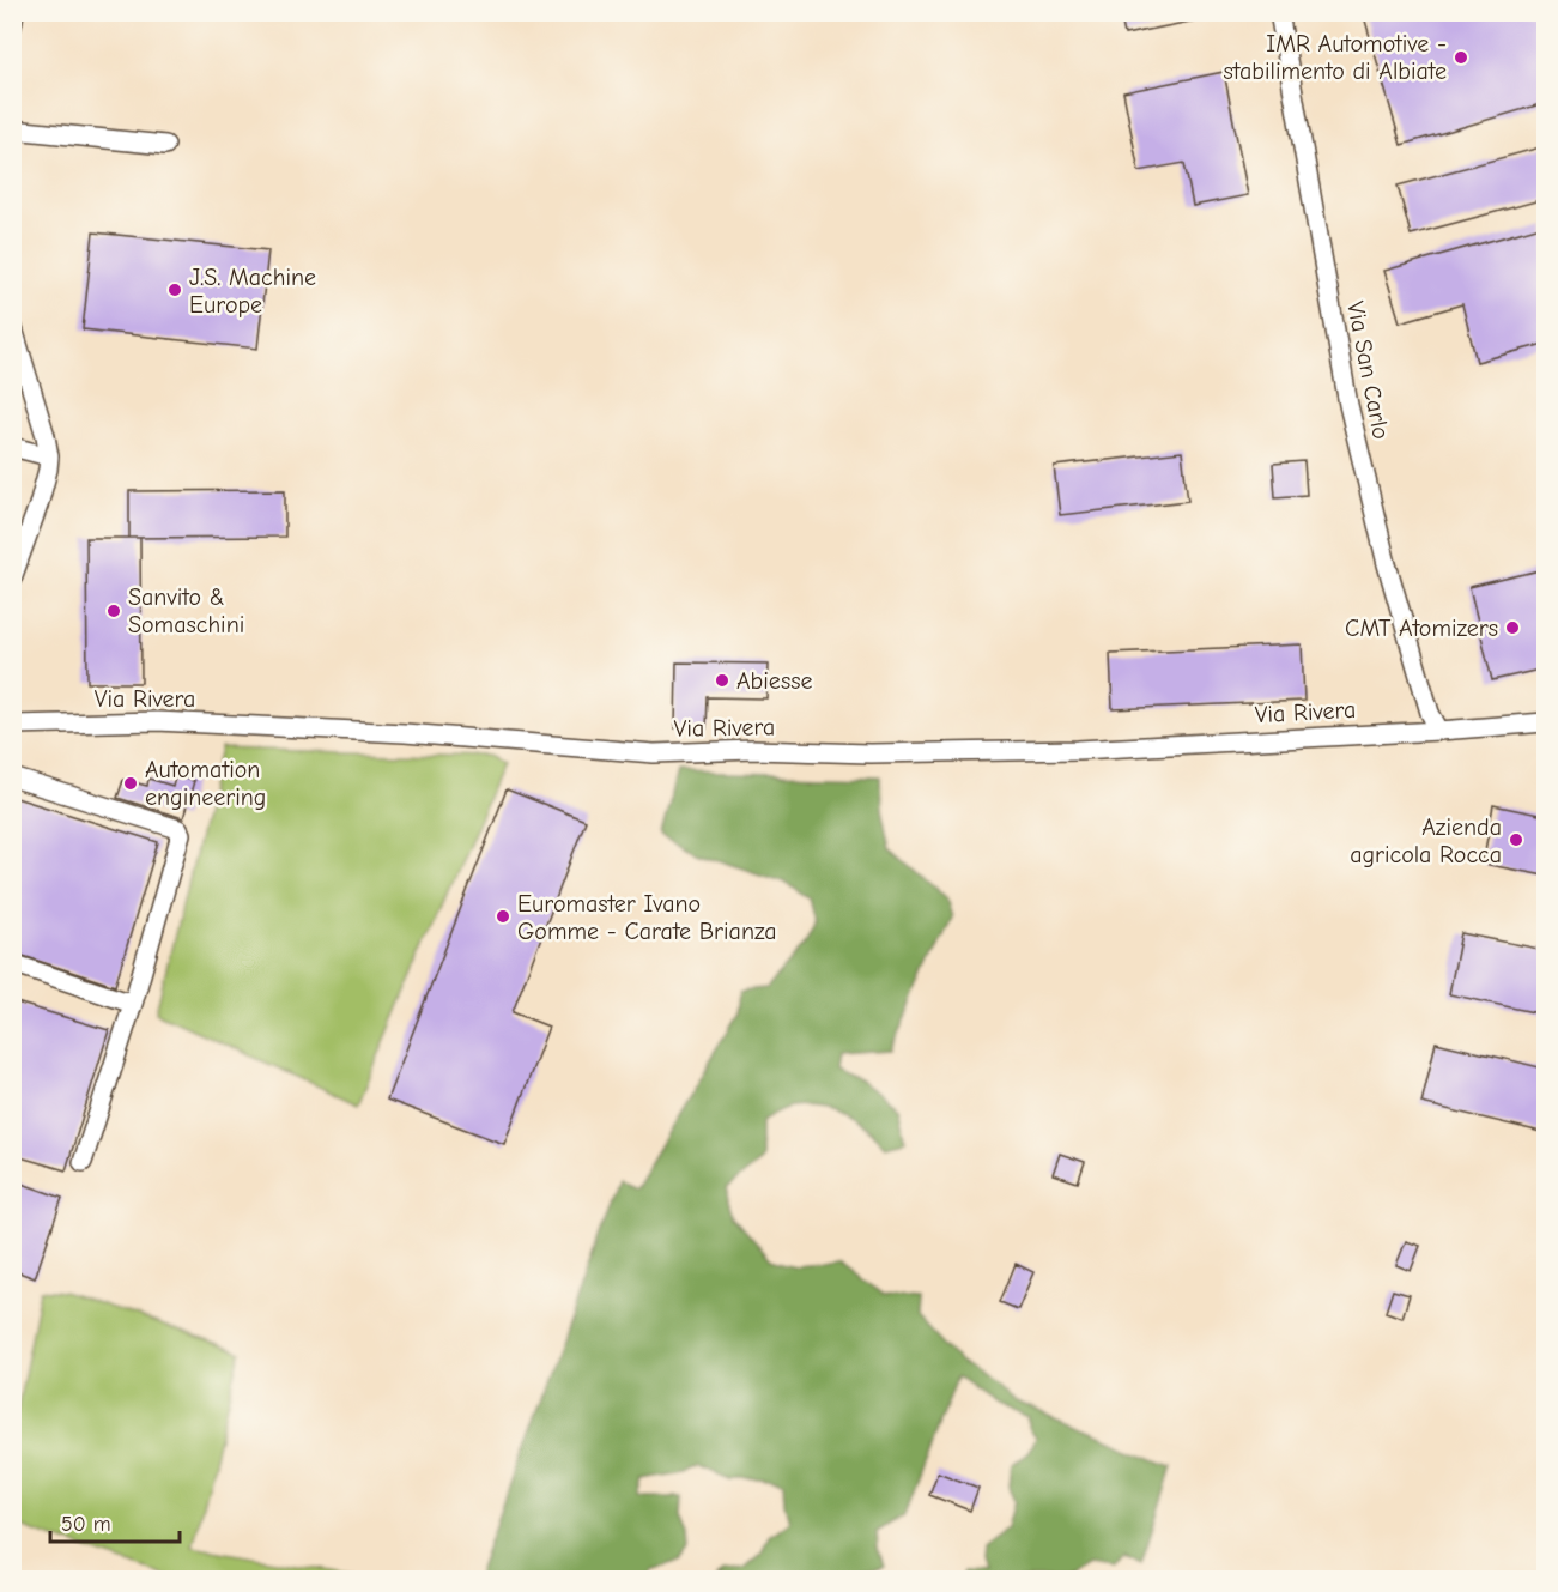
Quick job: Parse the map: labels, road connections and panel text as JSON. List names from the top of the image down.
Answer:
{
  "streets": {
    "street": ["Via San Carlo", "Via Rivera"]
  },
  "crossings": [
    ["Via San Carlo", "Via Rivera"]
  ],
  "places": [
    "IMR Automotive - stabilimento di Albiate",
    "J.S. Machine Europe",
    "Sanvito & Somaschini",
    "CMT Atomizers",
    "Abiesse",
    "Automation engineering",
    "Azienda agricola Rocca",
    "Euromaster Ivano Gomme - Carate Brianza"
  ],
  "scale_bar": "50 m"
}
